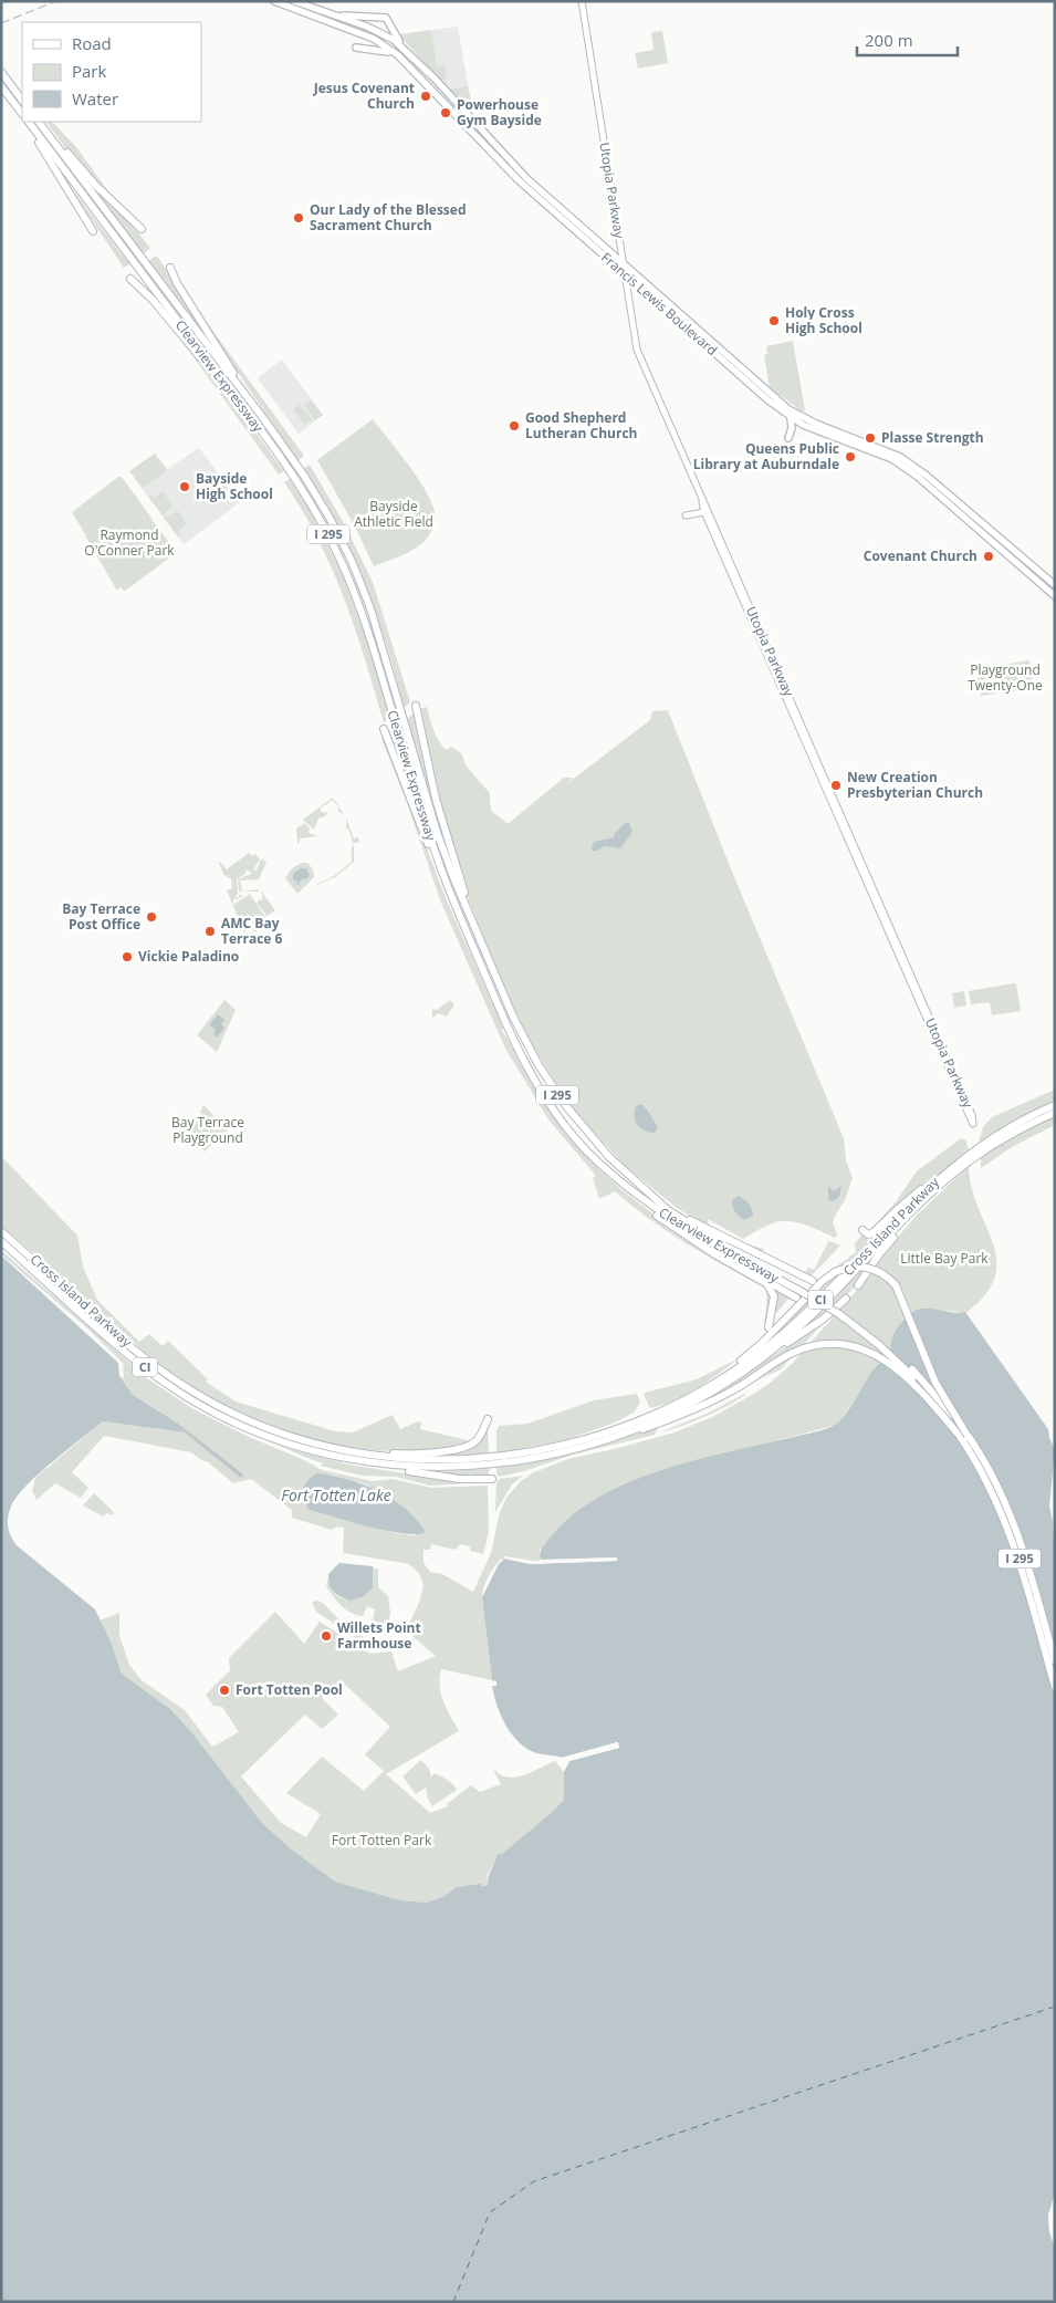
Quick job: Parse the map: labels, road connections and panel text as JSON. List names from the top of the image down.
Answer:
{
  "streets": {
    "highway": [
      "Clearview Expressway",
      "I 295",
      "Cross Island Parkway",
      "CI"
    ],
    "main road": ["Utopia Parkway", "Francis Lewis Boulevard"]
  },
  "crossings": [
    ["Utopia Parkway", "Francis Lewis Boulevard"],
    ["Clearview Expressway", "I 295"]
  ],
  "water": ["Fort Totten Lake"],
  "parks": [
    "Bayside Athletic Field",
    "Raymond O'Conner Park",
    "Playground Twenty-One",
    "Bay Terrace Playground",
    "Little Bay Park",
    "Fort Totten Park"
  ],
  "places": [
    "Jesus Covenant Church",
    "Powerhouse Gym Bayside",
    "Our Lady of the Blessed Sacrament Church",
    "Holy Cross High School",
    "Good Shepherd Lutheran Church",
    "Plasse Strength",
    "Queens Public Library at Auburndale",
    "Bayside High School",
    "Covenant Church",
    "New Creation Presbyterian Church",
    "Bay Terrace Post Office",
    "AMC Bay Terrace 6",
    "Vickie Paladino",
    "Willets Point Farmhouse",
    "Fort Totten Pool"
  ],
  "legend": ["Road", "Park", "Water"],
  "scale_bar": "200 m"
}
